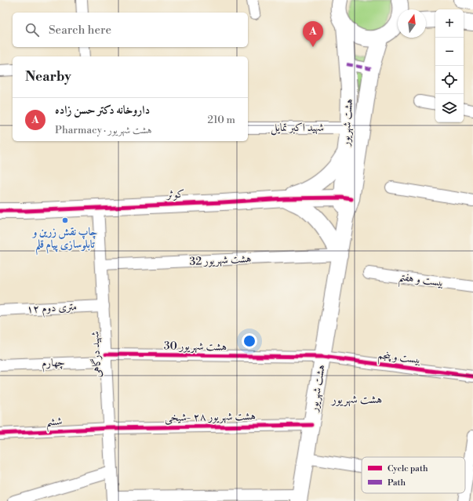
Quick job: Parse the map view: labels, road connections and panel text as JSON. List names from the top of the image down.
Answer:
{
  "streets": {
    "main road": ["هشت شهریور", "کوثر"],
    "street": [
      "شهید اکبر تمایل",
      "هشت شهریور 32",
      "بیست و هفتم",
      "۱۲ متری دوم",
      "هشت شهریور 30",
      "شهید درگاهی",
      "بیست و پنجم",
      "چهارم",
      "هشت شهریور ۲۸ -شیخی",
      "ششم"
    ]
  },
  "crossings": [
    ["هشت شهریور", "شهید اکبر تمایل"],
    ["هشت شهریور", "کوثر"],
    ["هشت شهریور", "هشت شهریور 32"],
    ["هشت شهریور", "هشت شهریور 30"],
    ["هشت شهریور", "بیست و پنجم"],
    ["هشت شهریور", "هشت شهریور ۲۸ -شیخی"],
    ["کوثر", "شهید درگاهی"],
    ["هشت شهریور 32", "شهید درگاهی"],
    ["۱۲ متری دوم", "شهید درگاهی"],
    ["هشت شهریور 30", "شهید درگاهی"],
    ["هشت شهریور 30", "بیست و پنجم"],
    ["هشت شهریور 30", "چهارم"],
    ["شهید درگاهی", "چهارم"],
    ["شهید درگاهی", "هشت شهریور ۲۸ -شیخی"],
    ["شهید درگاهی", "ششم"],
    ["هشت شهریور ۲۸ -شیخی", "ششم"]
  ],
  "districts": ["هشت شهریور"],
  "places": ["چاپ نقش زرین و تابلوسازی پیام قلم"],
  "legend": ["Cycle path", "Path"],
  "north": "top",
  "page": {
    "map_buttons": ["+", "−"],
    "search": "Search here",
    "pins": "A",
    "heading": "Nearby",
    "list": [
      {
        "mark": "A",
        "name": "داروخانه دکتر حسن زاده",
        "note": "Pharmacy · هشت شهریور",
        "value": "210 m"
      }
    ]
  }
}
